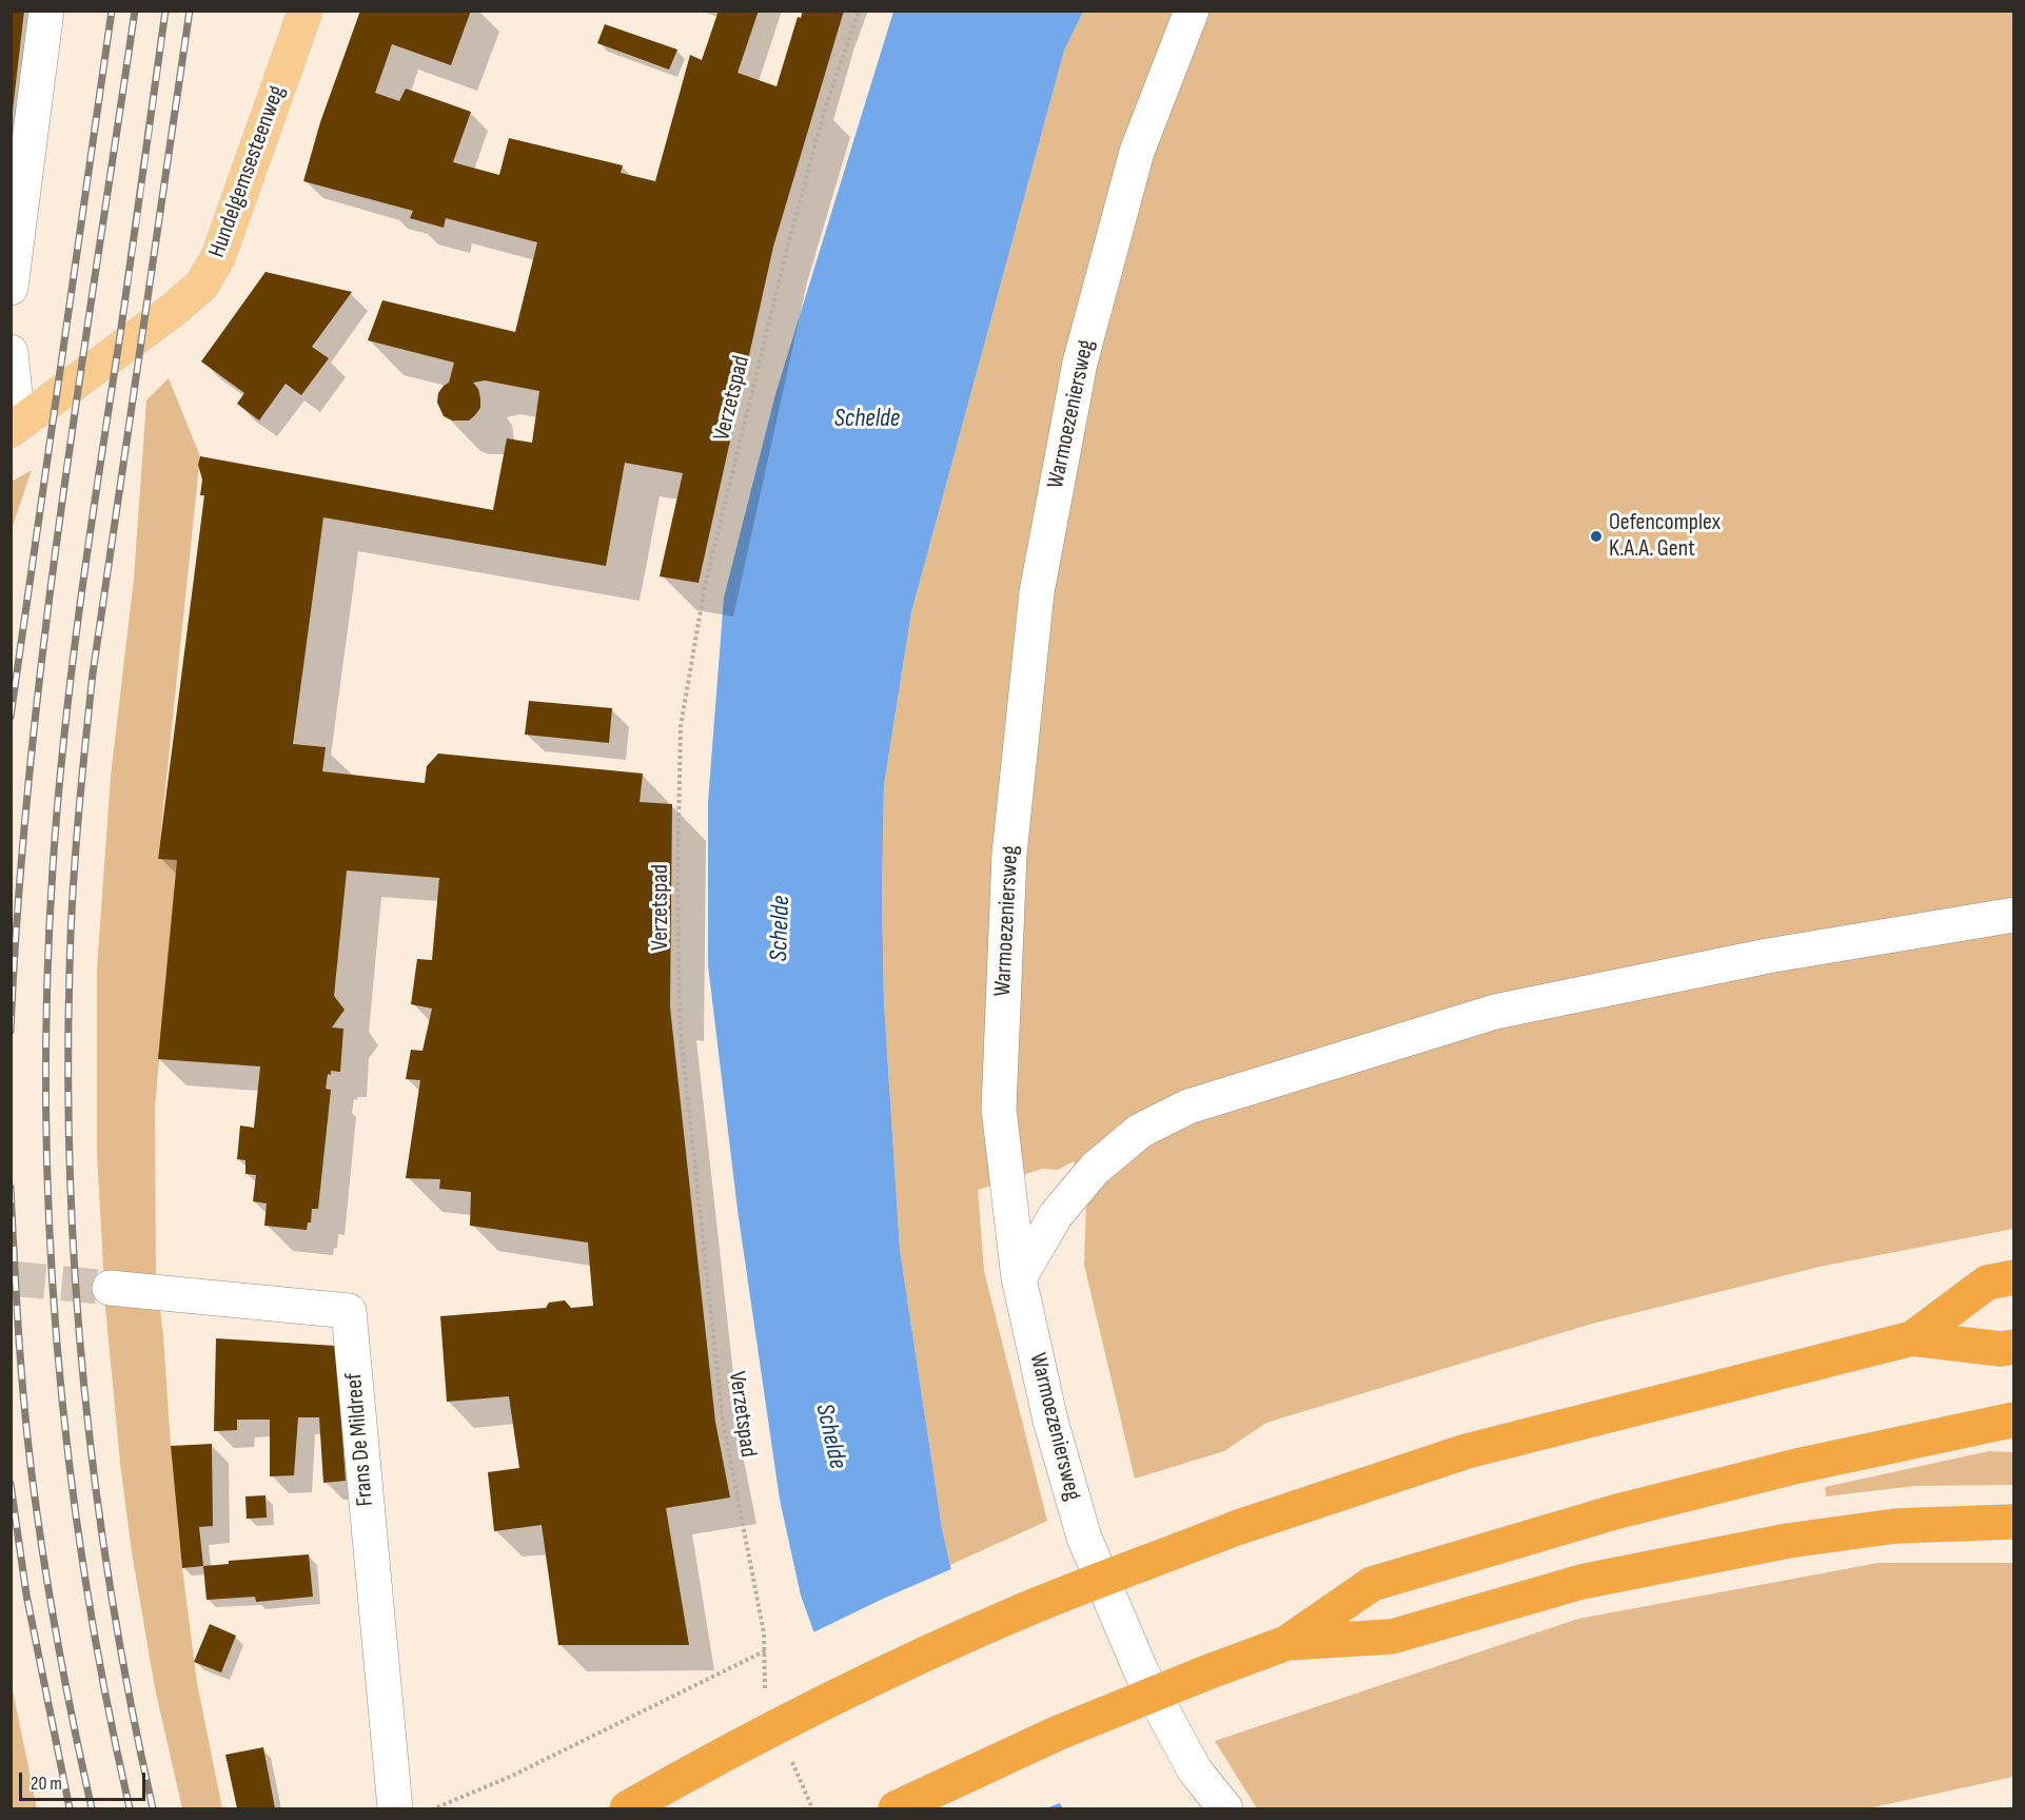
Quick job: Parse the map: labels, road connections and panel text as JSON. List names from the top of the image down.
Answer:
{
  "streets": {
    "main road": ["Hundelgemsesteenweg"],
    "street": ["Warmoezeniersweg", "Frans De Mildreef"],
    "path": ["Verzetspad"]
  },
  "water": ["Schelde"],
  "places": ["Oefencomplex K.A.A. Gent"],
  "scale_bar": "20 m"
}
